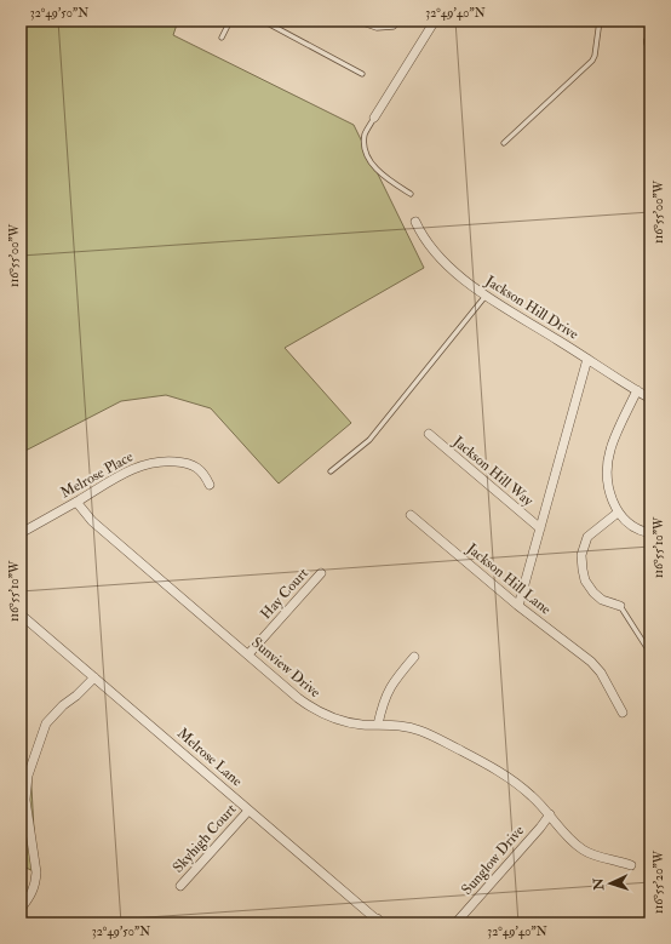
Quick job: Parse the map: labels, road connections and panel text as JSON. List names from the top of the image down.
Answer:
{
  "streets": {
    "street": [
      "Jackson Hill Drive",
      "Jackson Hill Way",
      "Melrose Place",
      "Jackson Hill Lane",
      "Hay Court",
      "Sunview Drive",
      "Melrose Lane",
      "Skyhigh Court",
      "Sunglow Drive"
    ]
  },
  "crossings": [
    ["Melrose Place", "Sunview Drive"],
    ["Hay Court", "Sunview Drive"],
    ["Sunview Drive", "Sunglow Drive"],
    ["Melrose Lane", "Skyhigh Court"]
  ],
  "north": "left",
  "coordinates": [
    "32°49'50\"N",
    "32°49'40\"N",
    "116°55'00\"W",
    "116°55'10\"W",
    "116°55'20\"W"
  ]
}
